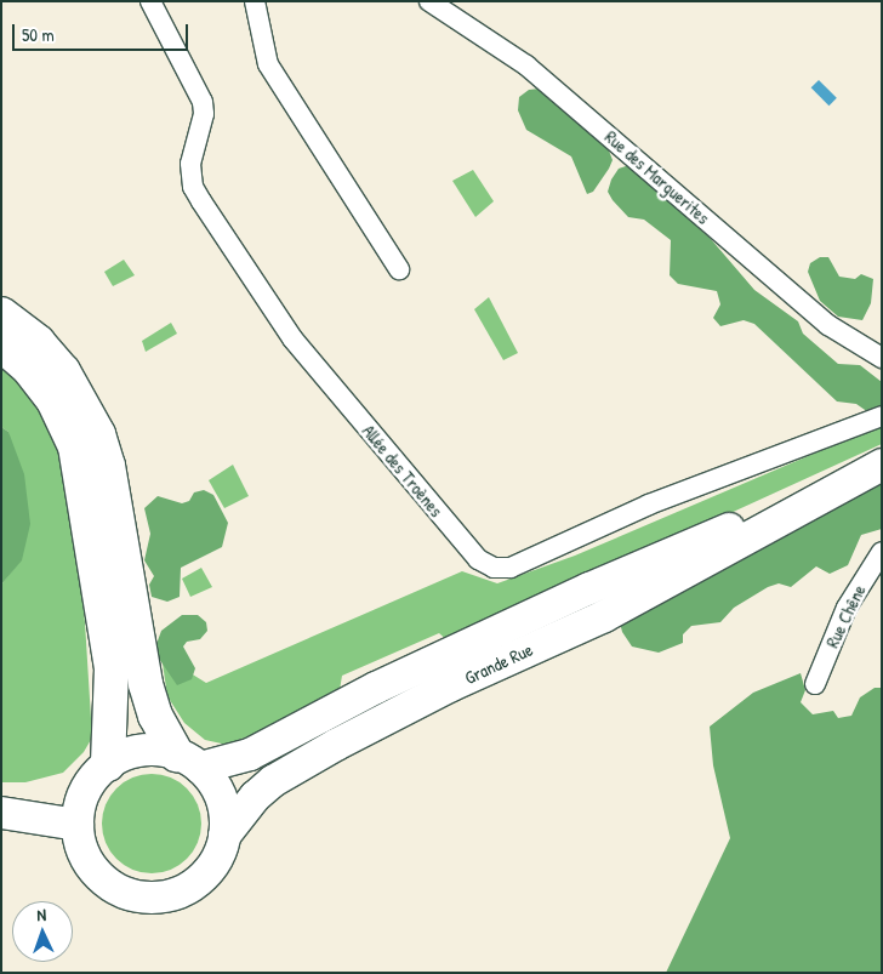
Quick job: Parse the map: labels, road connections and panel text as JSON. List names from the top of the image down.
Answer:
{
  "streets": {
    "main road": ["Grande Rue"],
    "street": ["Rue des Marguerites", "Allée des Troènes", "Rue Chêne"]
  },
  "scale_bar": "50 m",
  "north": "top"
}
